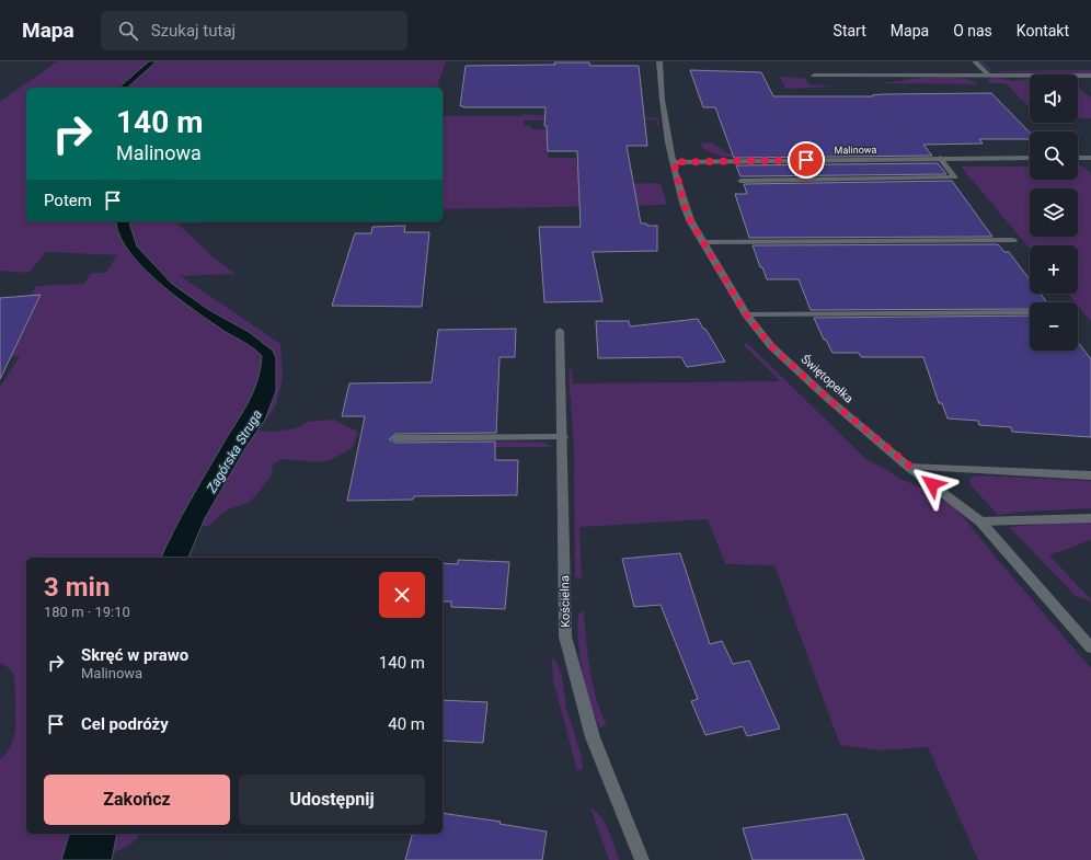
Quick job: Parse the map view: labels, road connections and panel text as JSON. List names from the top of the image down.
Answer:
{
  "streets": {
    "street": ["Malinowa", "Świętopełka", "Kościelna"]
  },
  "crossings": [
    ["Malinowa", "Świętopełka"]
  ],
  "water": ["Zagórska Struga"],
  "page": {
    "header": "Mapa",
    "search": "Szukaj tutaj",
    "nav": [
      "Start",
      "Mapa",
      "O nas",
      "Kontakt"
    ],
    "map_buttons": ["+", "−"],
    "turn": ["140 m", "Malinowa"],
    "then": "Potem",
    "heading": ["3 min", "180 m · 19:10"],
    "list": [
      {
        "name": "Skręć w prawo",
        "note": "Malinowa",
        "value": "140 m"
      },
      {
        "name": "Cel podróży",
        "value": "40 m"
      }
    ],
    "buttons": ["Zakończ", "Udostępnij"]
  }
}
